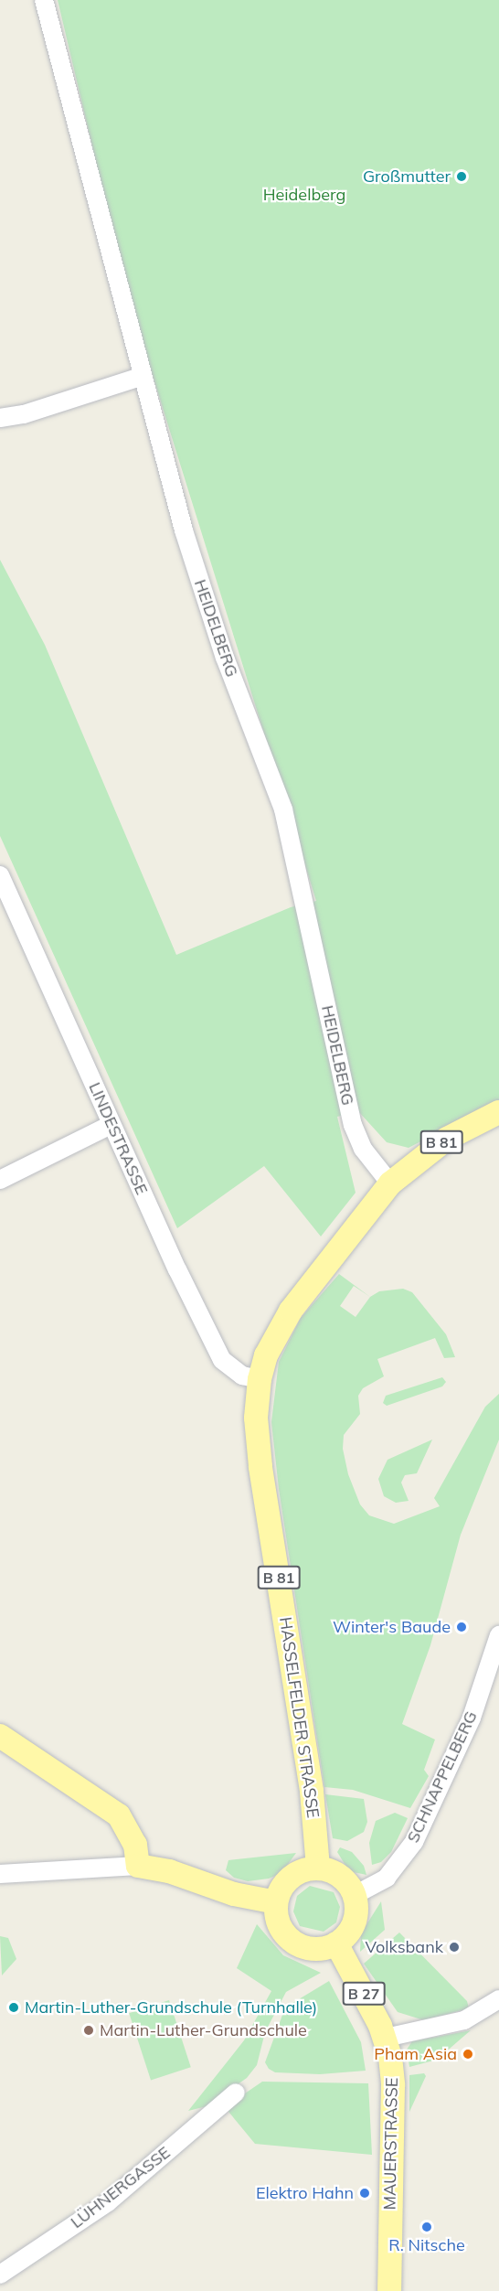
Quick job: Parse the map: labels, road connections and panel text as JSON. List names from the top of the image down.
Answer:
{
  "streets": {
    "main road": [
      "B 81",
      "HASSELFELDER STRASSE",
      "B 27",
      "MAUERSTRASSE"
    ],
    "street": [
      "HEIDELBERG",
      "LINDESTRASSE",
      "SCHNAPPELBERG",
      "LÜHNERGASSE"
    ]
  },
  "crossings": [
    ["HEIDELBERG", "HASSELFELDER STRASSE"],
    ["LINDESTRASSE", "HASSELFELDER STRASSE"],
    ["HASSELFELDER STRASSE", "SCHNAPPELBERG"],
    ["HASSELFELDER STRASSE", "MAUERSTRASSE"],
    ["SCHNAPPELBERG", "MAUERSTRASSE"]
  ],
  "parks": ["Heidelberg"],
  "places": [
    "Großmutter",
    "Winter's Baude",
    "Volksbank",
    "Martin-Luther-Grundschule (Turnhalle)",
    "Martin-Luther-Grundschule",
    "Pham Asia",
    "Elektro Hahn",
    "R. Nitsche"
  ]
}
